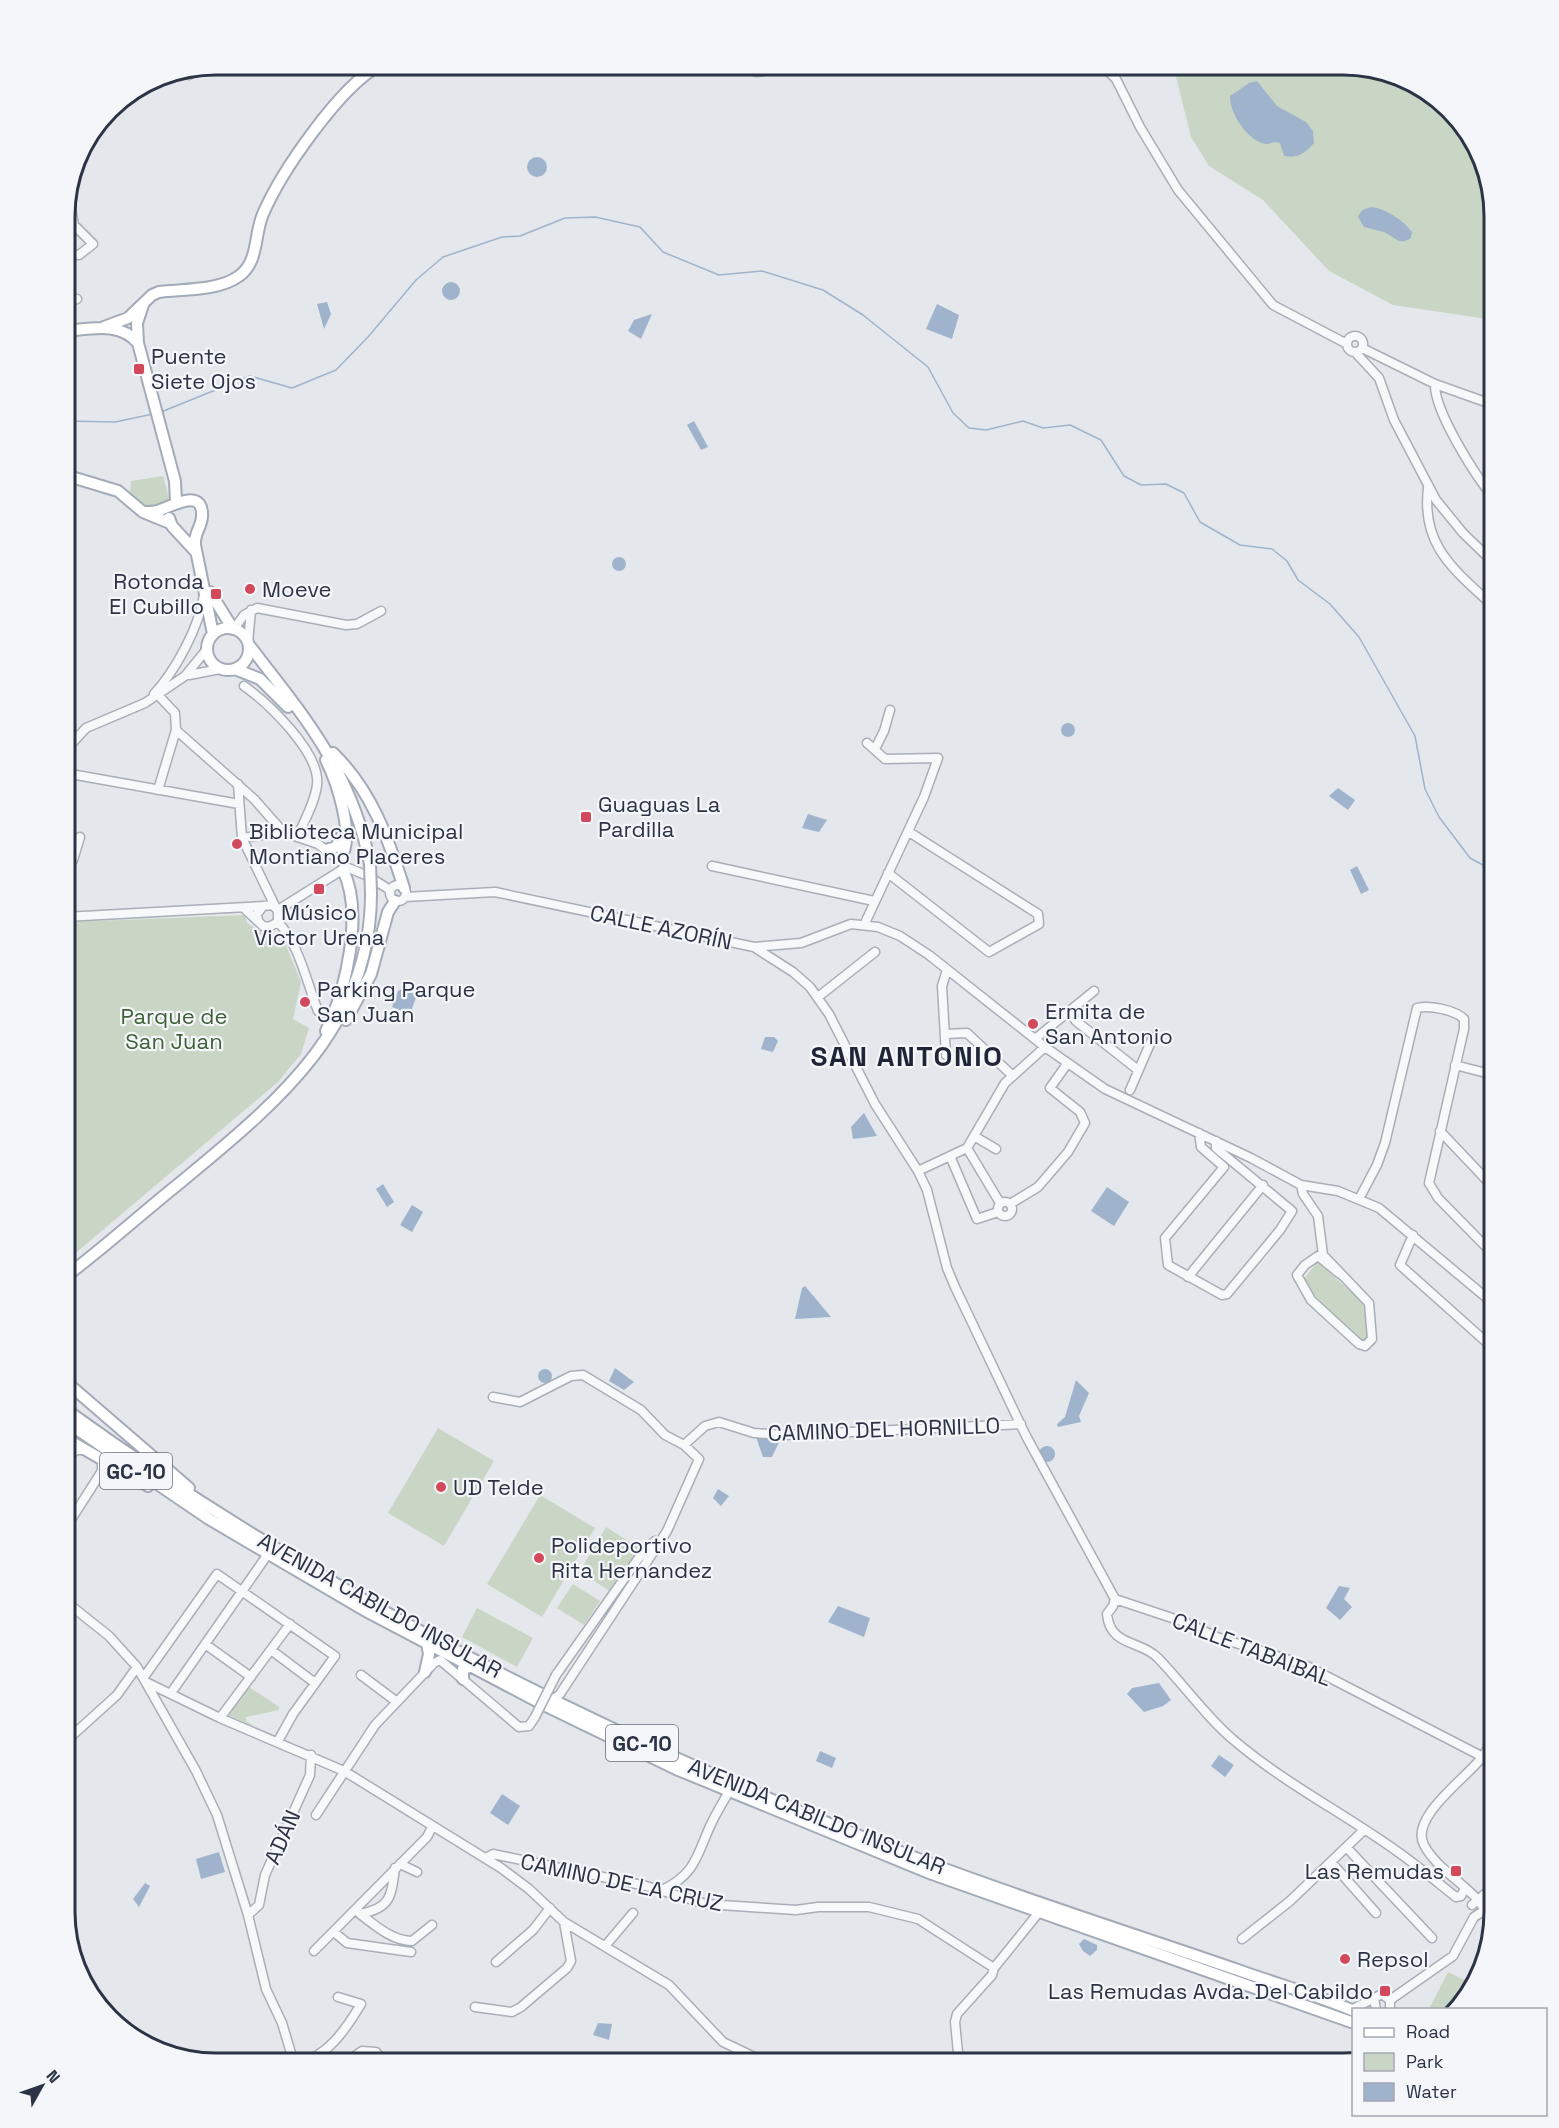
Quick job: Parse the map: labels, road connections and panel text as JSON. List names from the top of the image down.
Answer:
{
  "streets": {
    "main road": ["GC-10", "AVENIDA CABILDO INSULAR"],
    "street": [
      "CALLE AZORÍN",
      "CAMINO DEL HORNILLO",
      "CALLE TABAIBAL",
      "ADÁN",
      "CAMINO DE LA CRUZ"
    ]
  },
  "districts": ["SAN ANTONIO"],
  "parks": ["Parque de San Juan"],
  "places": {
    "transit": [
      "Puente Siete Ojos",
      "Rotonda El Cubillo",
      "Guaguas La Pardilla",
      "Músico Victor Urena",
      "Las Remudas",
      "Las Remudas Avda. Del Cabildo"
    ],
    "other": [
      "Moeve",
      "Biblioteca Municipal Montiano Placeres",
      "Parking Parque San Juan",
      "Ermita de San Antonio",
      "UD Telde",
      "Polideportivo Rita Hernandez",
      "Repsol"
    ]
  },
  "legend": ["Road", "Park", "Water"],
  "north": "top right"
}
